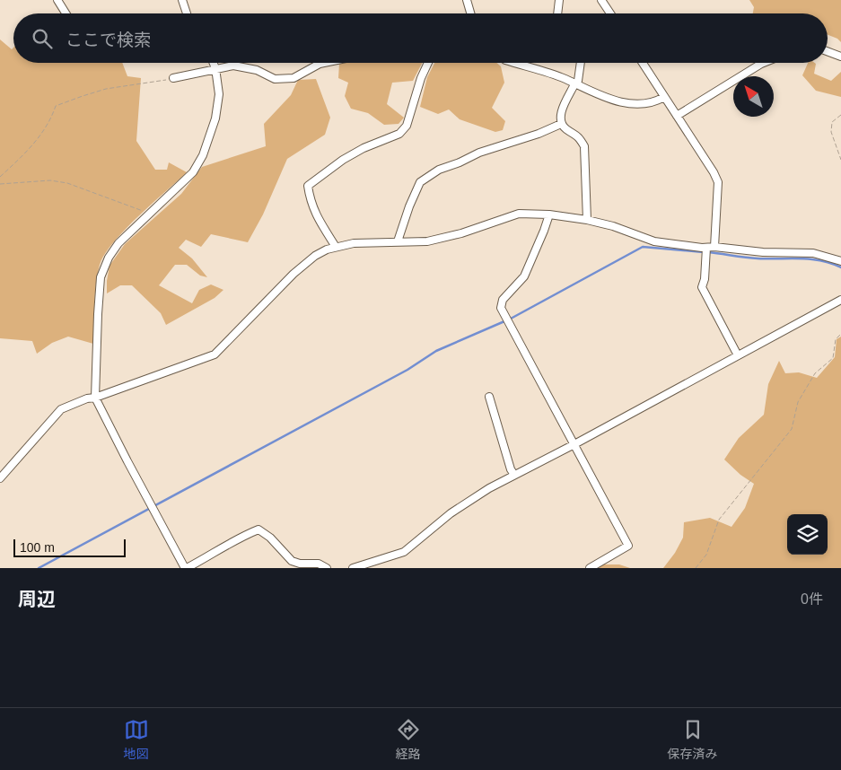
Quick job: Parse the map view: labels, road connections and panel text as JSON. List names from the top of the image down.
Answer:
{
  "scale_bar": "100 m",
  "north": "top left",
  "page": {
    "search": "ここで検索",
    "scale": "100 m",
    "heading": ["周辺", "0件"],
    "nav": ["地図", "経路", "保存済み"]
  }
}
